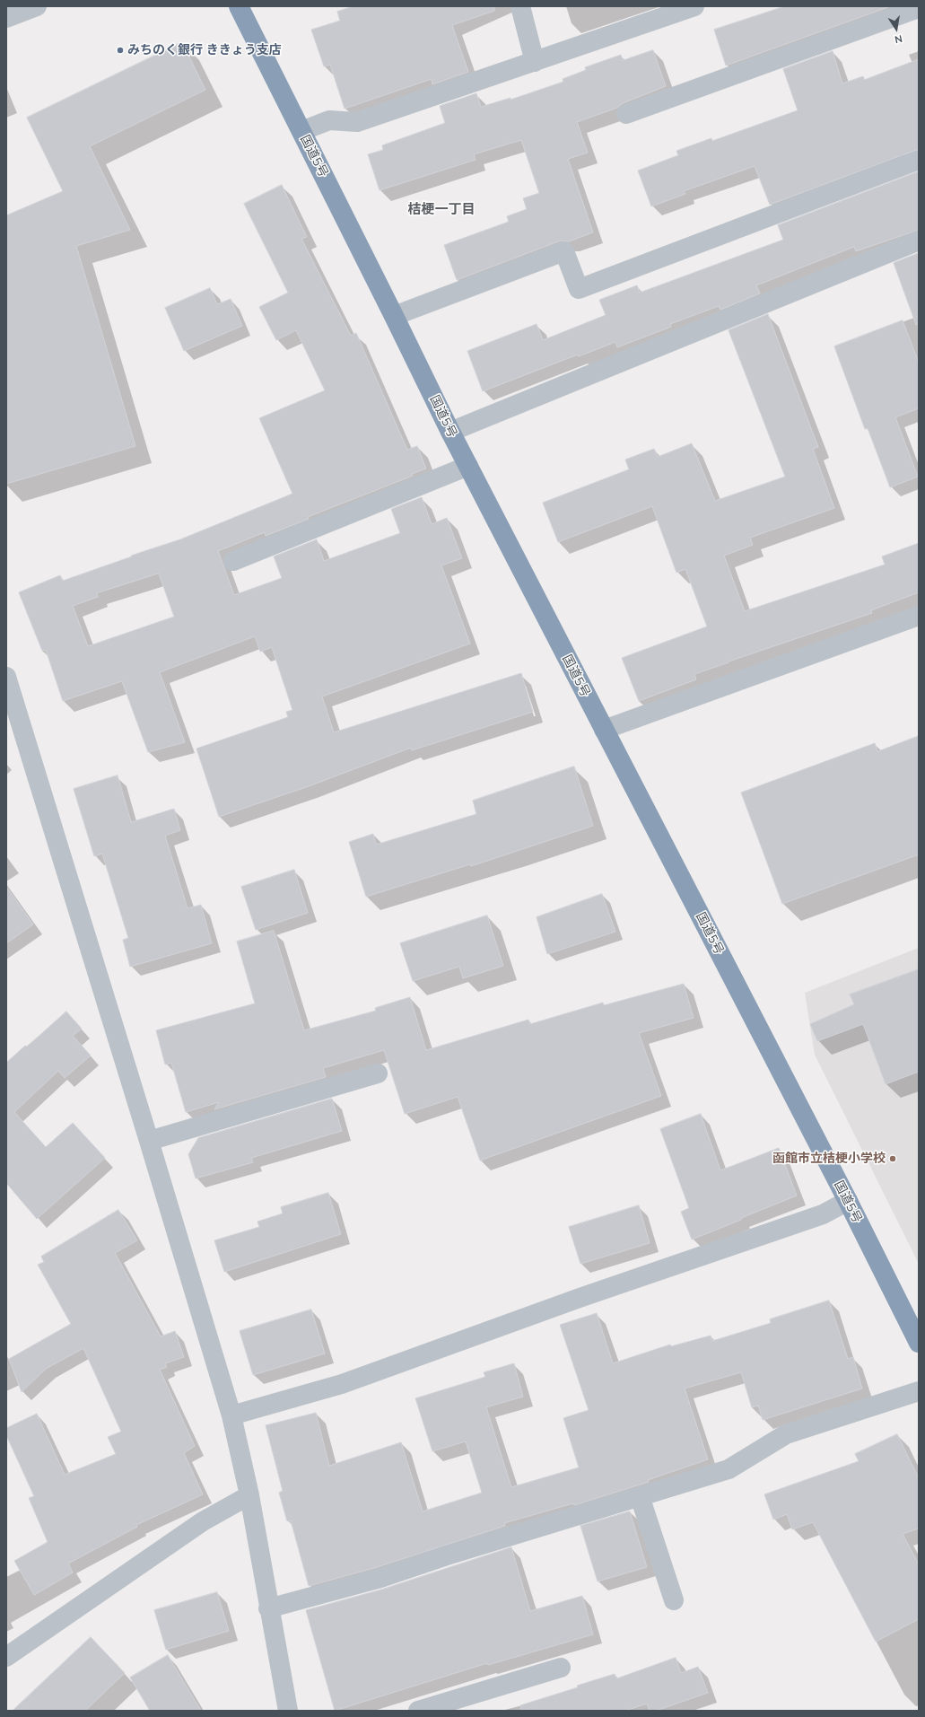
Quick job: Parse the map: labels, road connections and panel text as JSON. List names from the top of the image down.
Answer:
{
  "streets": {
    "highway": ["国道5号"]
  },
  "districts": ["桔梗一丁目"],
  "places": ["みちのく銀行 ききょう支店", "函館市立桔梗小学校"],
  "north": "bottom"
}
